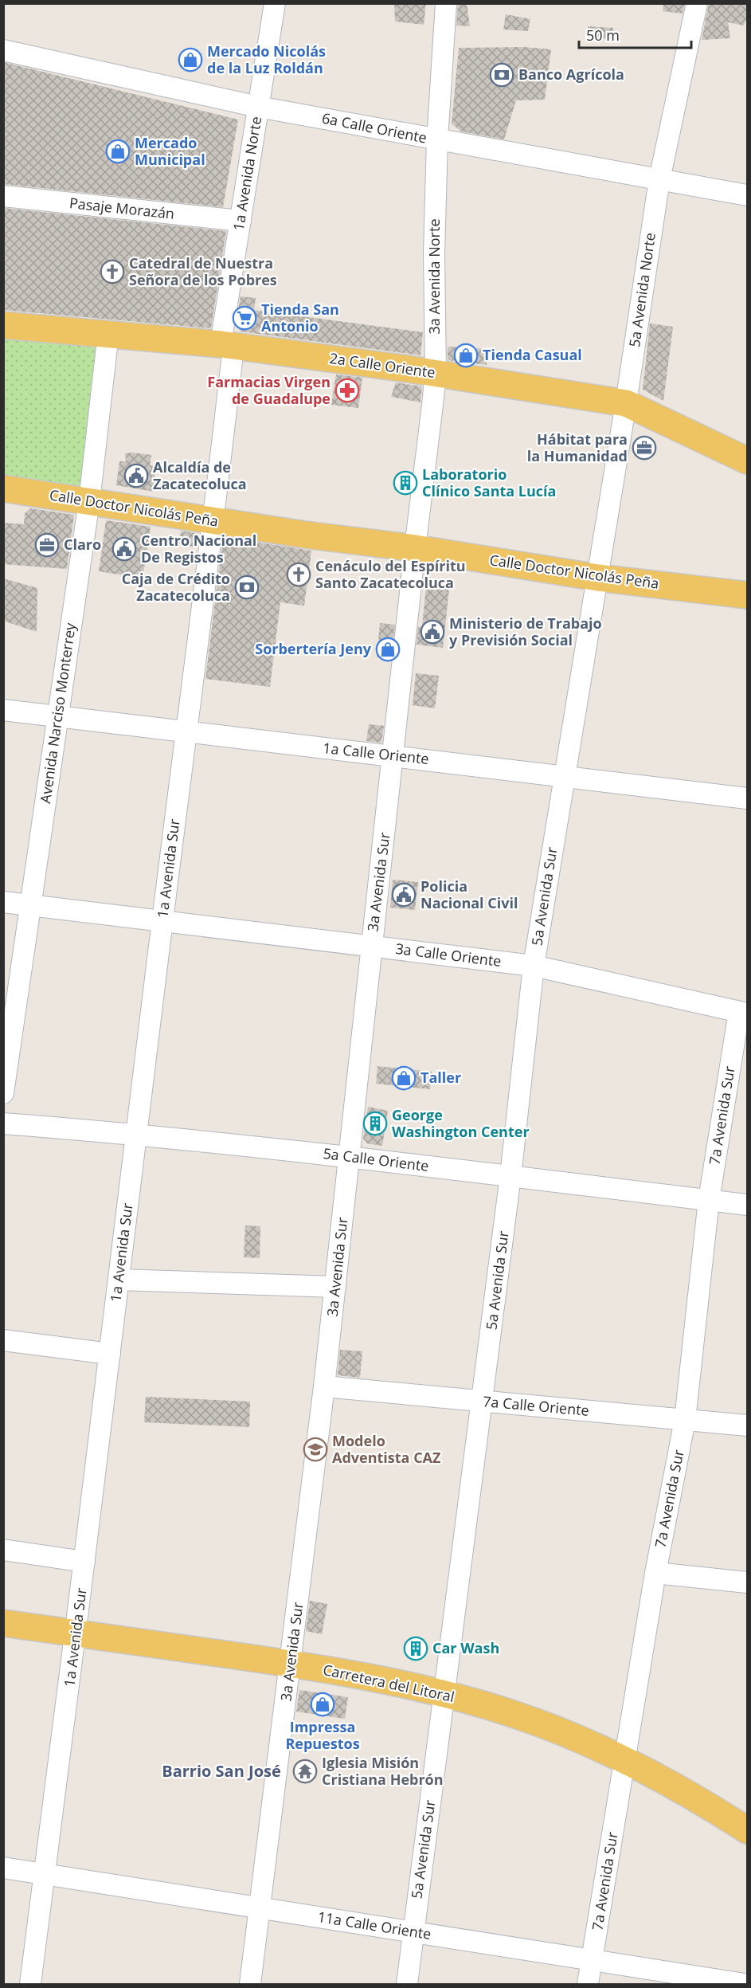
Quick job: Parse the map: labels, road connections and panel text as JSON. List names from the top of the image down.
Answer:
{
  "streets": {
    "main road": ["2a Calle Oriente", "Calle Doctor Nicolás Peña", "Carretera del Litoral"],
    "street": [
      "6a Calle Oriente",
      "1a Avenida Norte",
      "Pasaje Morazán",
      "3a Avenida Norte",
      "5a Avenida Norte",
      "Avenida Narciso Monterrey",
      "1a Calle Oriente",
      "1a Avenida Sur",
      "3a Avenida Sur",
      "5a Avenida Sur",
      "3a Calle Oriente",
      "7a Avenida Sur",
      "5a Calle Oriente",
      "7a Calle Oriente",
      "11a Calle Oriente"
    ]
  },
  "crossings": [
    ["6a Calle Oriente", "1a Avenida Norte"],
    ["6a Calle Oriente", "3a Avenida Norte"],
    ["6a Calle Oriente", "5a Avenida Norte"],
    ["1a Avenida Norte", "Pasaje Morazán"],
    ["1a Avenida Norte", "2a Calle Oriente"],
    ["1a Avenida Norte", "Calle Doctor Nicolás Peña"],
    ["1a Avenida Norte", "1a Avenida Sur"],
    ["3a Avenida Norte", "2a Calle Oriente"],
    ["3a Avenida Norte", "Calle Doctor Nicolás Peña"],
    ["3a Avenida Norte", "3a Avenida Sur"],
    ["5a Avenida Norte", "2a Calle Oriente"],
    ["5a Avenida Norte", "Calle Doctor Nicolás Peña"],
    ["5a Avenida Norte", "5a Avenida Sur"],
    ["2a Calle Oriente", "Avenida Narciso Monterrey"],
    ["Calle Doctor Nicolás Peña", "Avenida Narciso Monterrey"],
    ["Calle Doctor Nicolás Peña", "1a Avenida Sur"],
    ["Calle Doctor Nicolás Peña", "3a Avenida Sur"],
    ["Calle Doctor Nicolás Peña", "5a Avenida Sur"],
    ["Avenida Narciso Monterrey", "1a Calle Oriente"],
    ["Avenida Narciso Monterrey", "3a Calle Oriente"],
    ["1a Calle Oriente", "1a Avenida Sur"],
    ["1a Calle Oriente", "3a Avenida Sur"],
    ["1a Calle Oriente", "5a Avenida Sur"],
    ["1a Avenida Sur", "3a Calle Oriente"],
    ["1a Avenida Sur", "5a Calle Oriente"],
    ["1a Avenida Sur", "Carretera del Litoral"],
    ["1a Avenida Sur", "11a Calle Oriente"],
    ["3a Avenida Sur", "3a Calle Oriente"],
    ["3a Avenida Sur", "5a Calle Oriente"],
    ["3a Avenida Sur", "7a Calle Oriente"],
    ["3a Avenida Sur", "Carretera del Litoral"],
    ["3a Avenida Sur", "11a Calle Oriente"],
    ["5a Avenida Sur", "3a Calle Oriente"],
    ["5a Avenida Sur", "5a Calle Oriente"],
    ["5a Avenida Sur", "7a Calle Oriente"],
    ["5a Avenida Sur", "Carretera del Litoral"],
    ["5a Avenida Sur", "11a Calle Oriente"],
    ["3a Calle Oriente", "7a Avenida Sur"],
    ["7a Avenida Sur", "5a Calle Oriente"],
    ["7a Avenida Sur", "7a Calle Oriente"],
    ["7a Avenida Sur", "Carretera del Litoral"],
    ["7a Avenida Sur", "11a Calle Oriente"]
  ],
  "districts": ["Barrio San José"],
  "places": {
    "shop": [
      "Mercado Nicolás de la Luz Roldán",
      "Mercado Municipal",
      "Tienda Casual",
      "Sorbertería Jeny",
      "Taller",
      "Impressa Repuestos"
    ],
    "bank": ["Banco Agrícola", "Caja de Crédito Zacatecoluca"],
    "church": ["Catedral de Nuestra Señora de los Pobres", "Cenáculo del Espíritu Santo Zacatecoluca"],
    "supermarket": ["Tienda San Antonio"],
    "pharmacy": ["Farmacias Virgen de Guadalupe"],
    "office": ["Hábitat para la Humanidad", "Claro"],
    "public building": [
      "Alcaldía de Zacatecoluca",
      "Centro Nacional De Registos",
      "Ministerio de Trabajo y Previsión Social",
      "Policia Nacional Civil"
    ],
    "building": ["Laboratorio Clínico Santa Lucía", "George Washington Center", "Car Wash"],
    "school or university": ["Modelo Adventista CAZ"],
    "temple": ["Iglesia Misión Cristiana Hebrón"]
  },
  "scale_bar": "50 m"
}
